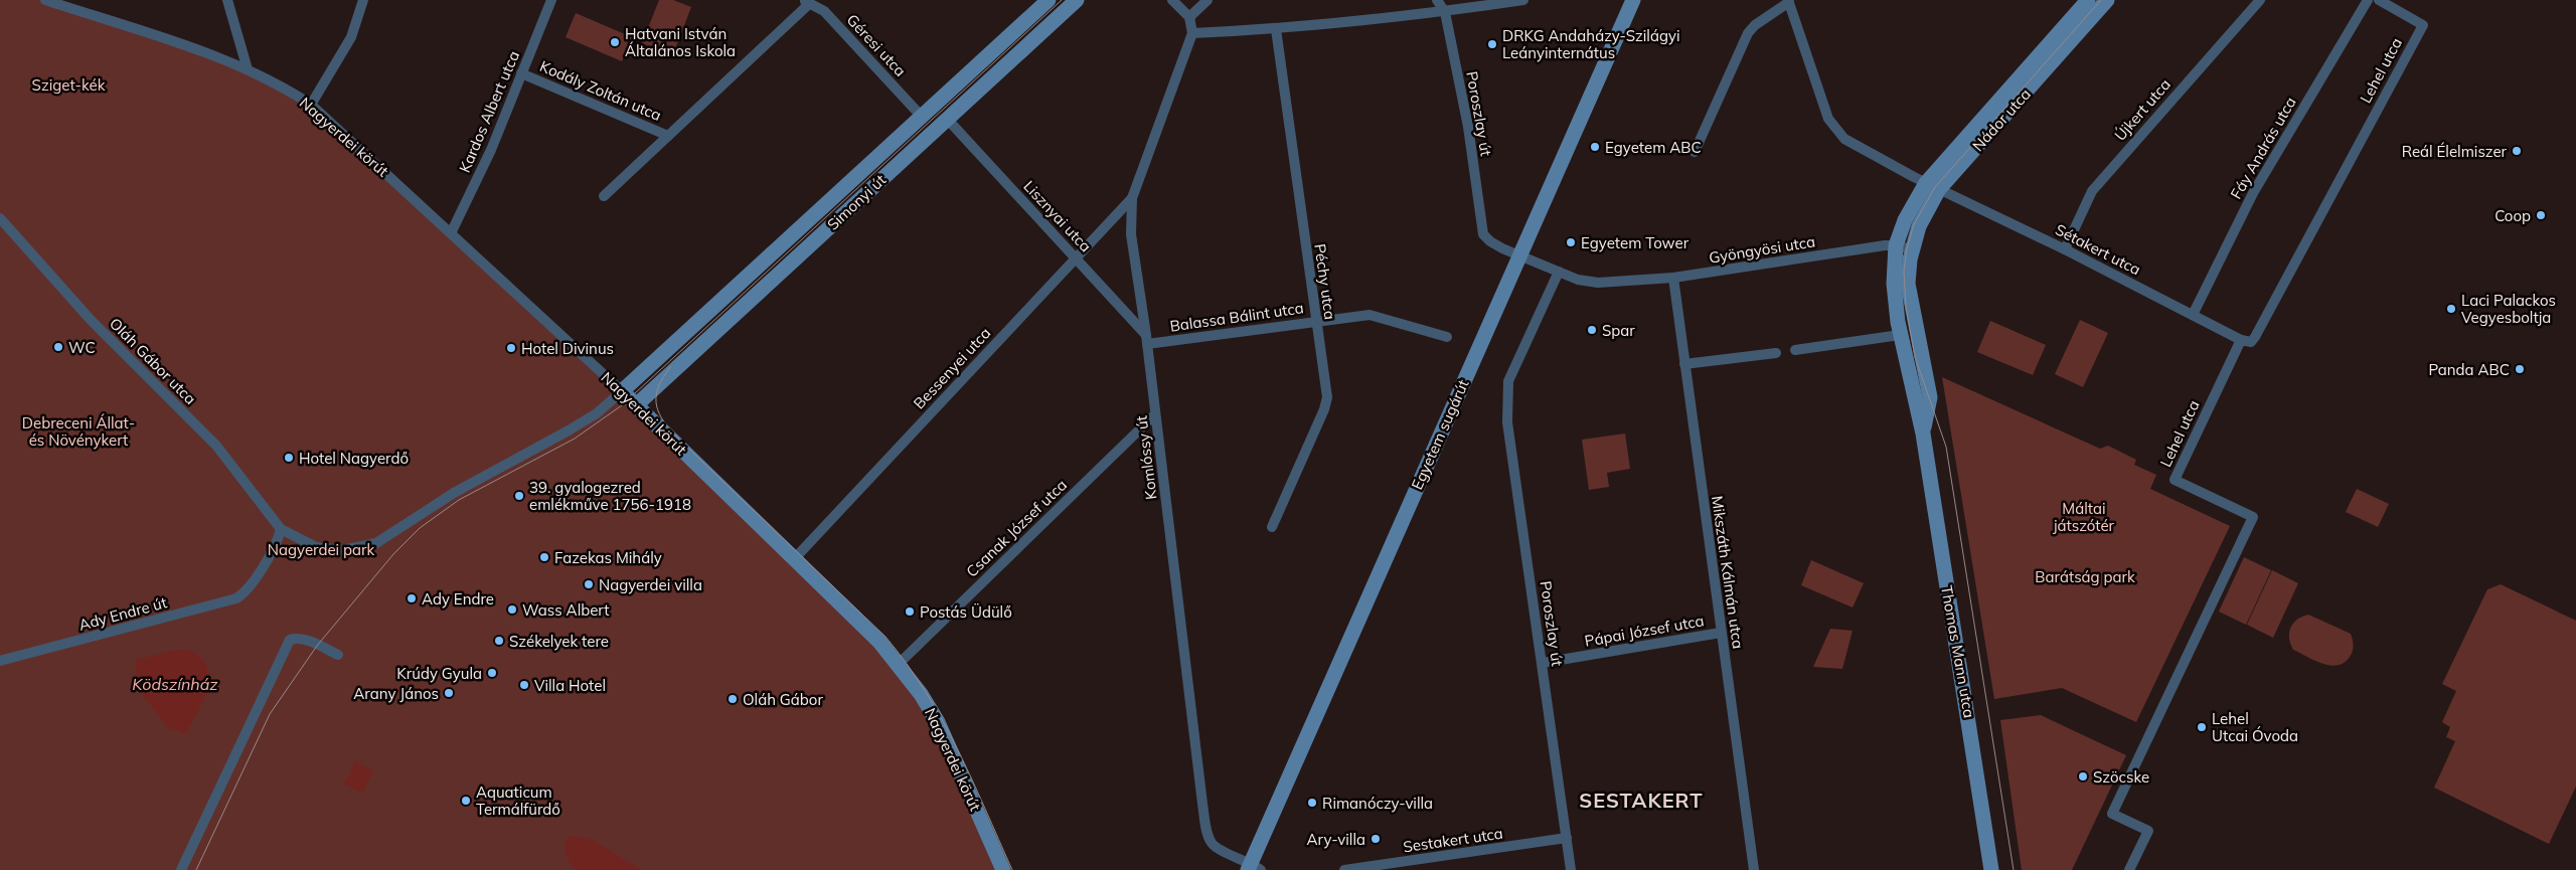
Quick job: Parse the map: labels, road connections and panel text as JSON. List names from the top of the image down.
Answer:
{
  "streets": {
    "street": [
      "Géresi utca",
      "Lehel utca",
      "Kodály Zoltán utca",
      "Újkert utca",
      "Kardos Albert utca",
      "Poroszlay út",
      "Nádor utca",
      "Nagyerdei körút",
      "Fáy András utca",
      "Simonyi út",
      "Lisznyai utca",
      "Gyöngyösi utca",
      "Sétakert utca",
      "Péchy utca",
      "Balassa Bálint utca",
      "Oláh Gábor utca",
      "Bessenyei utca",
      "Egyetem sugárút",
      "Komlóssy út",
      "Csanak József utca",
      "Mikszáth Kálmán utca",
      "Ady Endre út",
      "Pápai József utca",
      "Thomas Mann utca",
      "Sestakert utca"
    ]
  },
  "crossings": [
    ["Géresi utca", "Kodály Zoltán utca"],
    ["Géresi utca", "Simonyi út"],
    ["Lehel utca", "Sétakert utca"],
    ["Kodály Zoltán utca", "Kardos Albert utca"],
    ["Újkert utca", "Sétakert utca"],
    ["Kardos Albert utca", "Nagyerdei körút"],
    ["Poroszlay út", "Gyöngyösi utca"],
    ["Poroszlay út", "Pápai József utca"],
    ["Poroszlay út", "Sestakert utca"],
    ["Nádor utca", "Gyöngyösi utca"],
    ["Nádor utca", "Sétakert utca"],
    ["Nádor utca", "Thomas Mann utca"],
    ["Nagyerdei körút", "Simonyi út"],
    ["Nagyerdei körút", "Bessenyei utca"],
    ["Nagyerdei körút", "Csanak József utca"],
    ["Fáy András utca", "Sétakert utca"],
    ["Simonyi út", "Lisznyai utca"],
    ["Lisznyai utca", "Balassa Bálint utca"],
    ["Lisznyai utca", "Bessenyei utca"],
    ["Lisznyai utca", "Komlóssy út"],
    ["Gyöngyösi utca", "Egyetem sugárút"],
    ["Gyöngyösi utca", "Mikszáth Kálmán utca"],
    ["Gyöngyösi utca", "Thomas Mann utca"],
    ["Péchy utca", "Balassa Bálint utca"],
    ["Balassa Bálint utca", "Komlóssy út"],
    ["Oláh Gábor utca", "Ady Endre út"],
    ["Bessenyei utca", "Komlóssy út"],
    ["Egyetem sugárút", "Komlóssy út"],
    ["Komlóssy út", "Csanak József utca"],
    ["Mikszáth Kálmán utca", "Pápai József utca"]
  ],
  "districts": ["SESTAKERT"],
  "water": ["Ködszínház"],
  "parks": [
    "Sziget-kék",
    "Debreceni Állat- és Növénykert",
    "Máltai játszótér",
    "Nagyerdei park",
    "Barátság park"
  ],
  "places": [
    "Hatvani István Általános Iskola",
    "DRKG Andaházy-Szilágyi Leányinternátus",
    "Egyetem ABC",
    "Reál Élelmiszer",
    "Coop",
    "Egyetem Tower",
    "Laci Palackos Vegyesboltja",
    "Spar",
    "WC",
    "Hotel Divinus",
    "Panda ABC",
    "Hotel Nagyerdő",
    "39. gyalogezred emlékműve 1756-1918",
    "Fazekas Mihály",
    "Nagyerdei villa",
    "Ady Endre",
    "Wass Albert",
    "Postás Üdülő",
    "Székelyek tere",
    "Krúdy Gyula",
    "Villa Hotel",
    "Arany János",
    "Oláh Gábor",
    "Lehel Utcai Óvoda",
    "Szöcske",
    "Aquaticum Termálfürdő",
    "Rimanóczy-villa",
    "Ary-villa"
  ]
}
